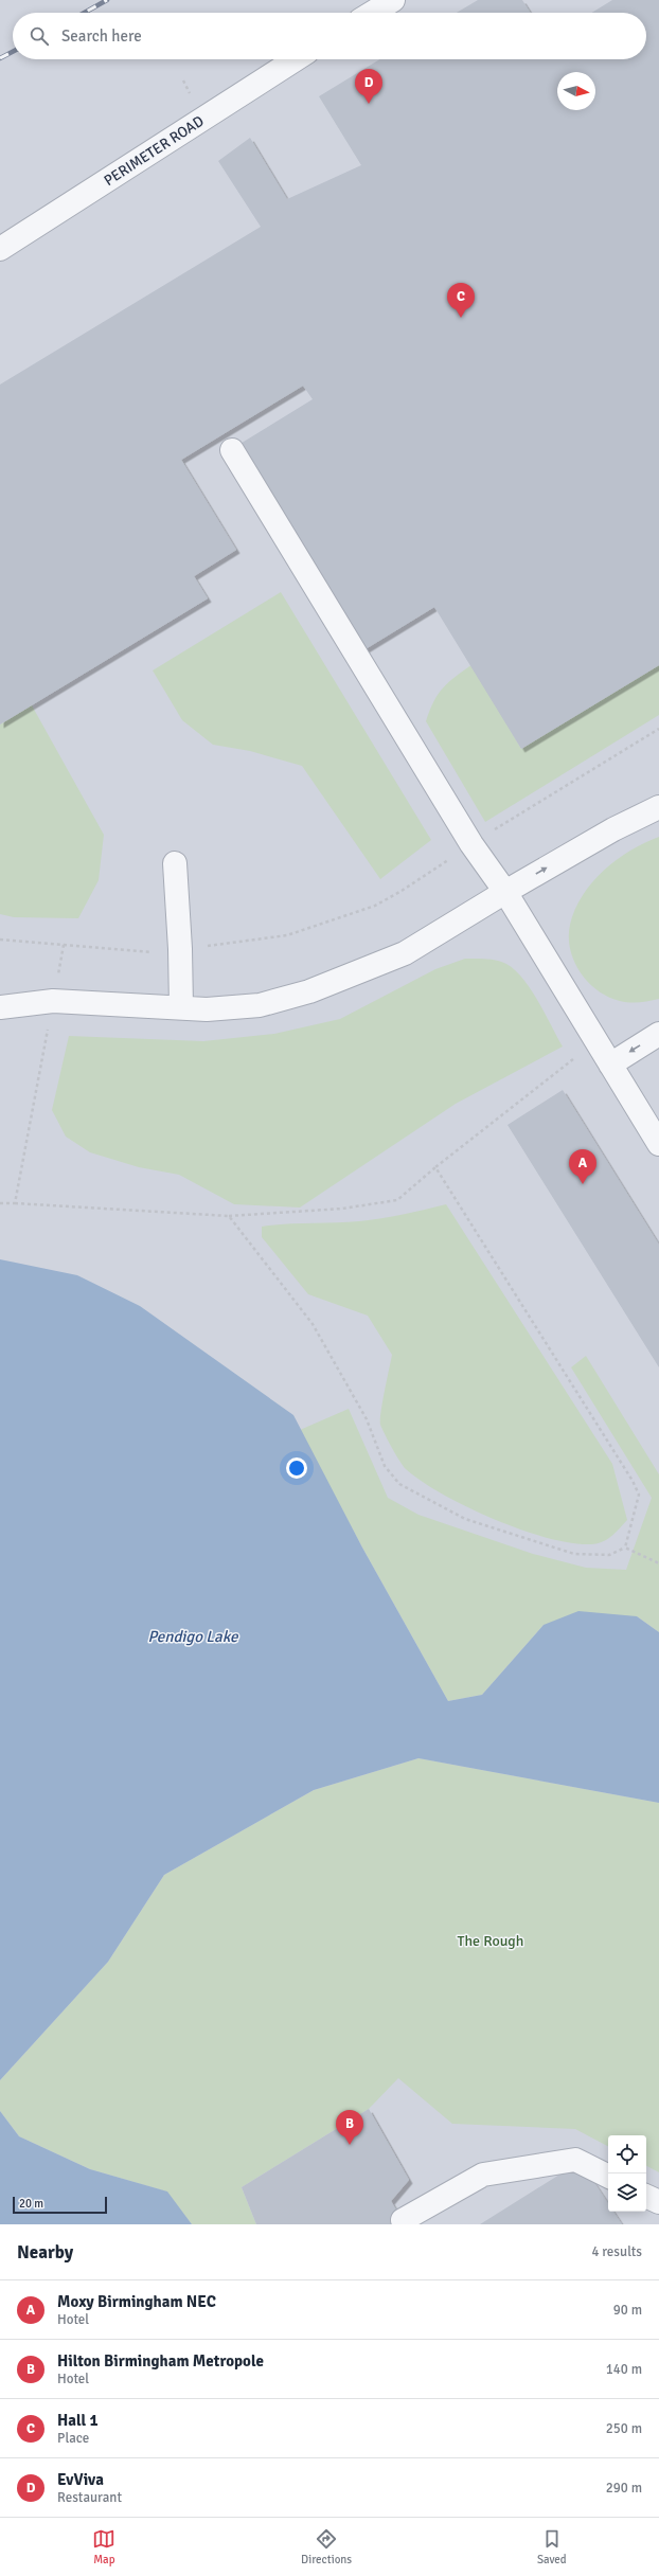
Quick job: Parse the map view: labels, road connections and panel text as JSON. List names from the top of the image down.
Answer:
{
  "streets": {
    "lane": ["PERIMETER ROAD"]
  },
  "water": ["Pendigo Lake"],
  "parks": ["The Rough"],
  "scale_bar": "20 m",
  "north": "right",
  "page": {
    "search": "Search here",
    "pins": [
      "D",
      "C",
      "A",
      "B"
    ],
    "scale": "20 m",
    "heading": ["Nearby", "4 results"],
    "list": [
      {
        "mark": "A",
        "name": "Moxy Birmingham NEC",
        "note": "Hotel",
        "value": "90 m"
      },
      {
        "mark": "B",
        "name": "Hilton Birmingham Metropole",
        "note": "Hotel",
        "value": "140 m"
      },
      {
        "mark": "C",
        "name": "Hall 1",
        "note": "Place",
        "value": "250 m"
      },
      {
        "mark": "D",
        "name": "EvViva",
        "note": "Restaurant",
        "value": "290 m"
      }
    ],
    "nav": ["Map", "Directions", "Saved"]
  }
}
